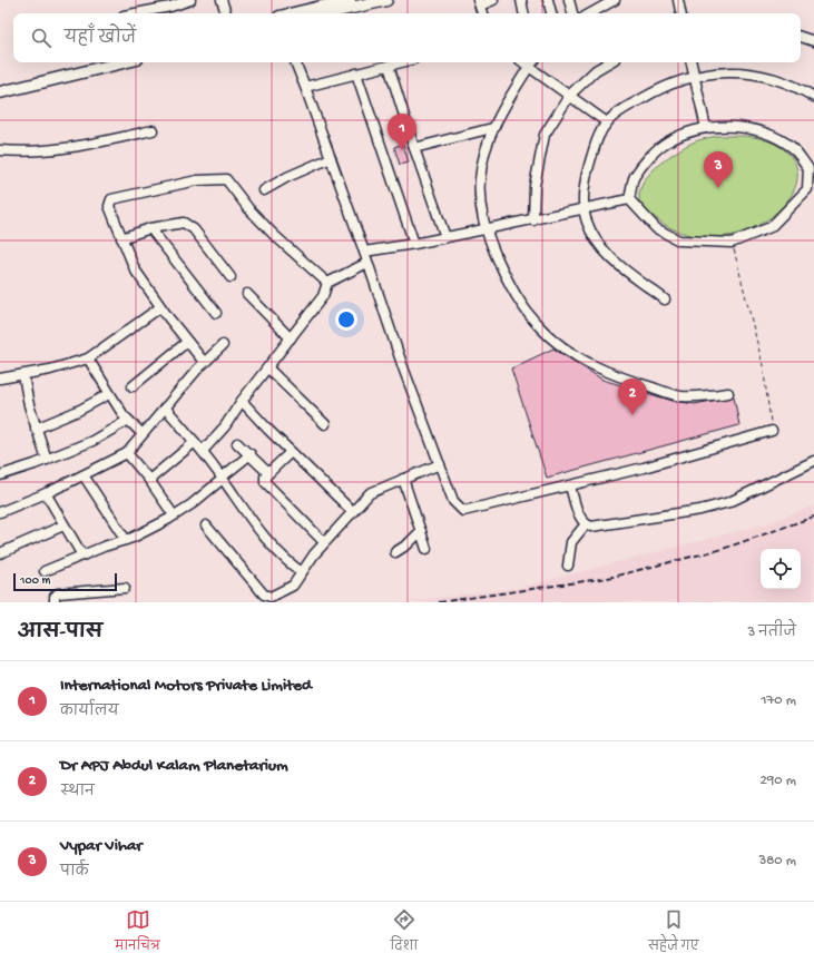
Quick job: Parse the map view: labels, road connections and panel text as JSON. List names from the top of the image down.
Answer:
{
  "scale_bar": "100 m",
  "page": {
    "search": "यहाँ खोजें",
    "pins": ["1", "3", "2"],
    "scale": "100 m",
    "heading": ["आस-पास", "3 नतीजे"],
    "list": [
      {
        "mark": "1",
        "name": "International Motors Private Limited",
        "note": "कार्यालय",
        "value": "170 m"
      },
      {
        "mark": "2",
        "name": "Dr APJ Abdul Kalam Planetarium",
        "note": "स्थान",
        "value": "290 m"
      },
      {
        "mark": "3",
        "name": "Vypar Vihar",
        "note": "पार्क",
        "value": "380 m"
      }
    ],
    "nav": ["मानचित्र", "दिशा", "सहेजे गए"]
  }
}
